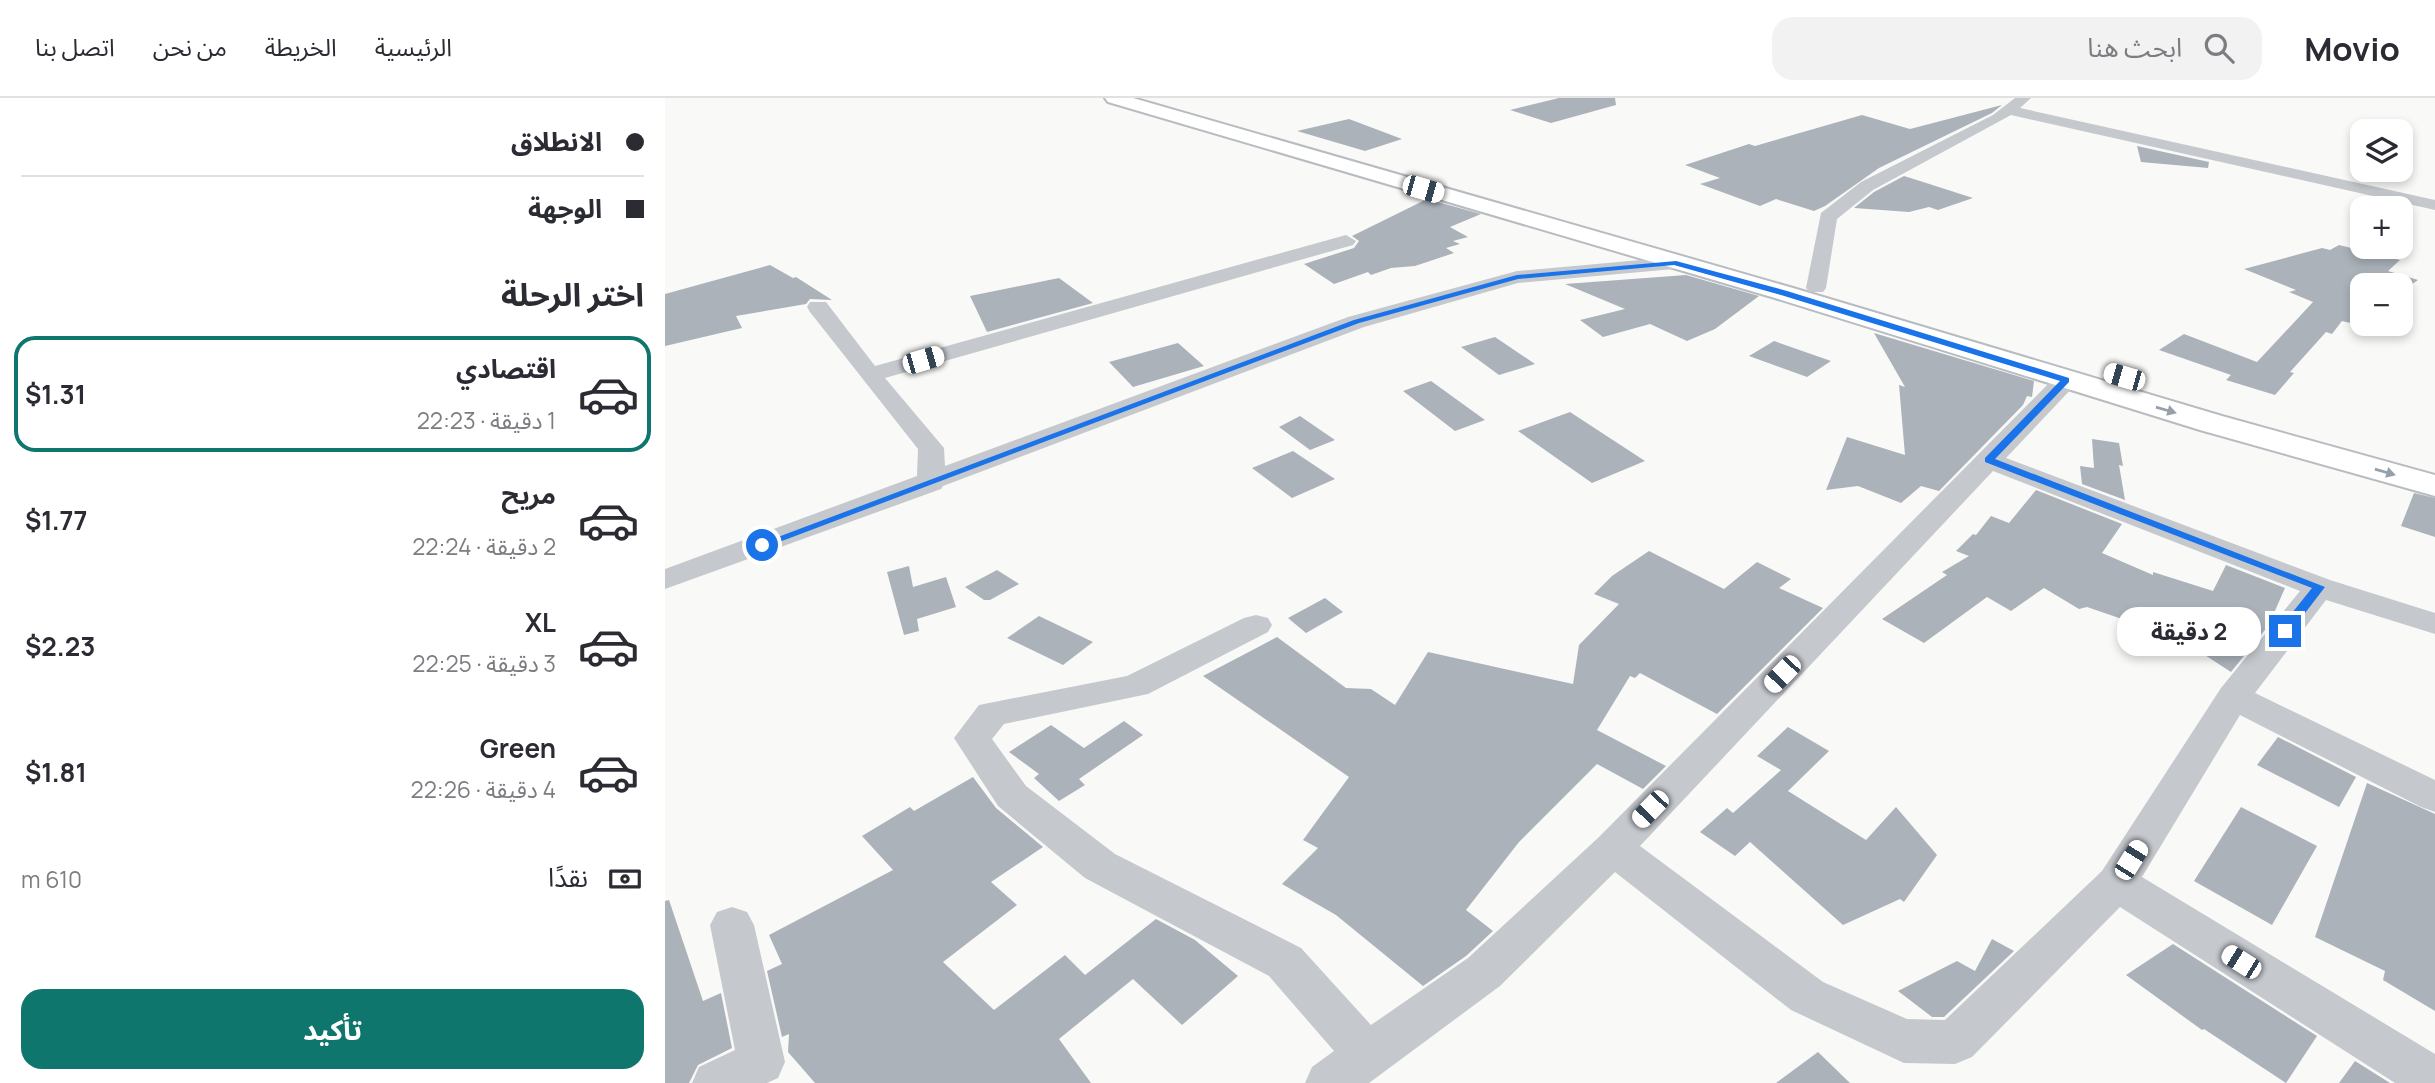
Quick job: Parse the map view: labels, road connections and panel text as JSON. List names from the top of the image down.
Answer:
{
  "page": {
    "header": "Movio",
    "search": "ابحث هنا",
    "nav": [
      "الرئيسية",
      "الخريطة",
      "من نحن",
      "اتصل بنا"
    ],
    "banner": ["الانطلاق", "الوجهة"],
    "map_buttons": ["+", "−"],
    "heading": "اختر الرحلة",
    "list": [
      {
        "name": "اقتصادي",
        "note": "1 دقيقة · 22:23",
        "value": "$1.31"
      },
      {
        "name": "مريح",
        "note": "2 دقيقة · 22:24",
        "value": "$1.77"
      },
      {
        "name": "XL",
        "note": "3 دقيقة · 22:25",
        "value": "$2.23"
      },
      {
        "name": "Green",
        "note": "4 دقيقة · 22:26",
        "value": "$1.81"
      }
    ],
    "bubble": "2 دقيقة",
    "pay": ["نقدًا", "610 m"],
    "buttons": "تأكيد"
  }
}
